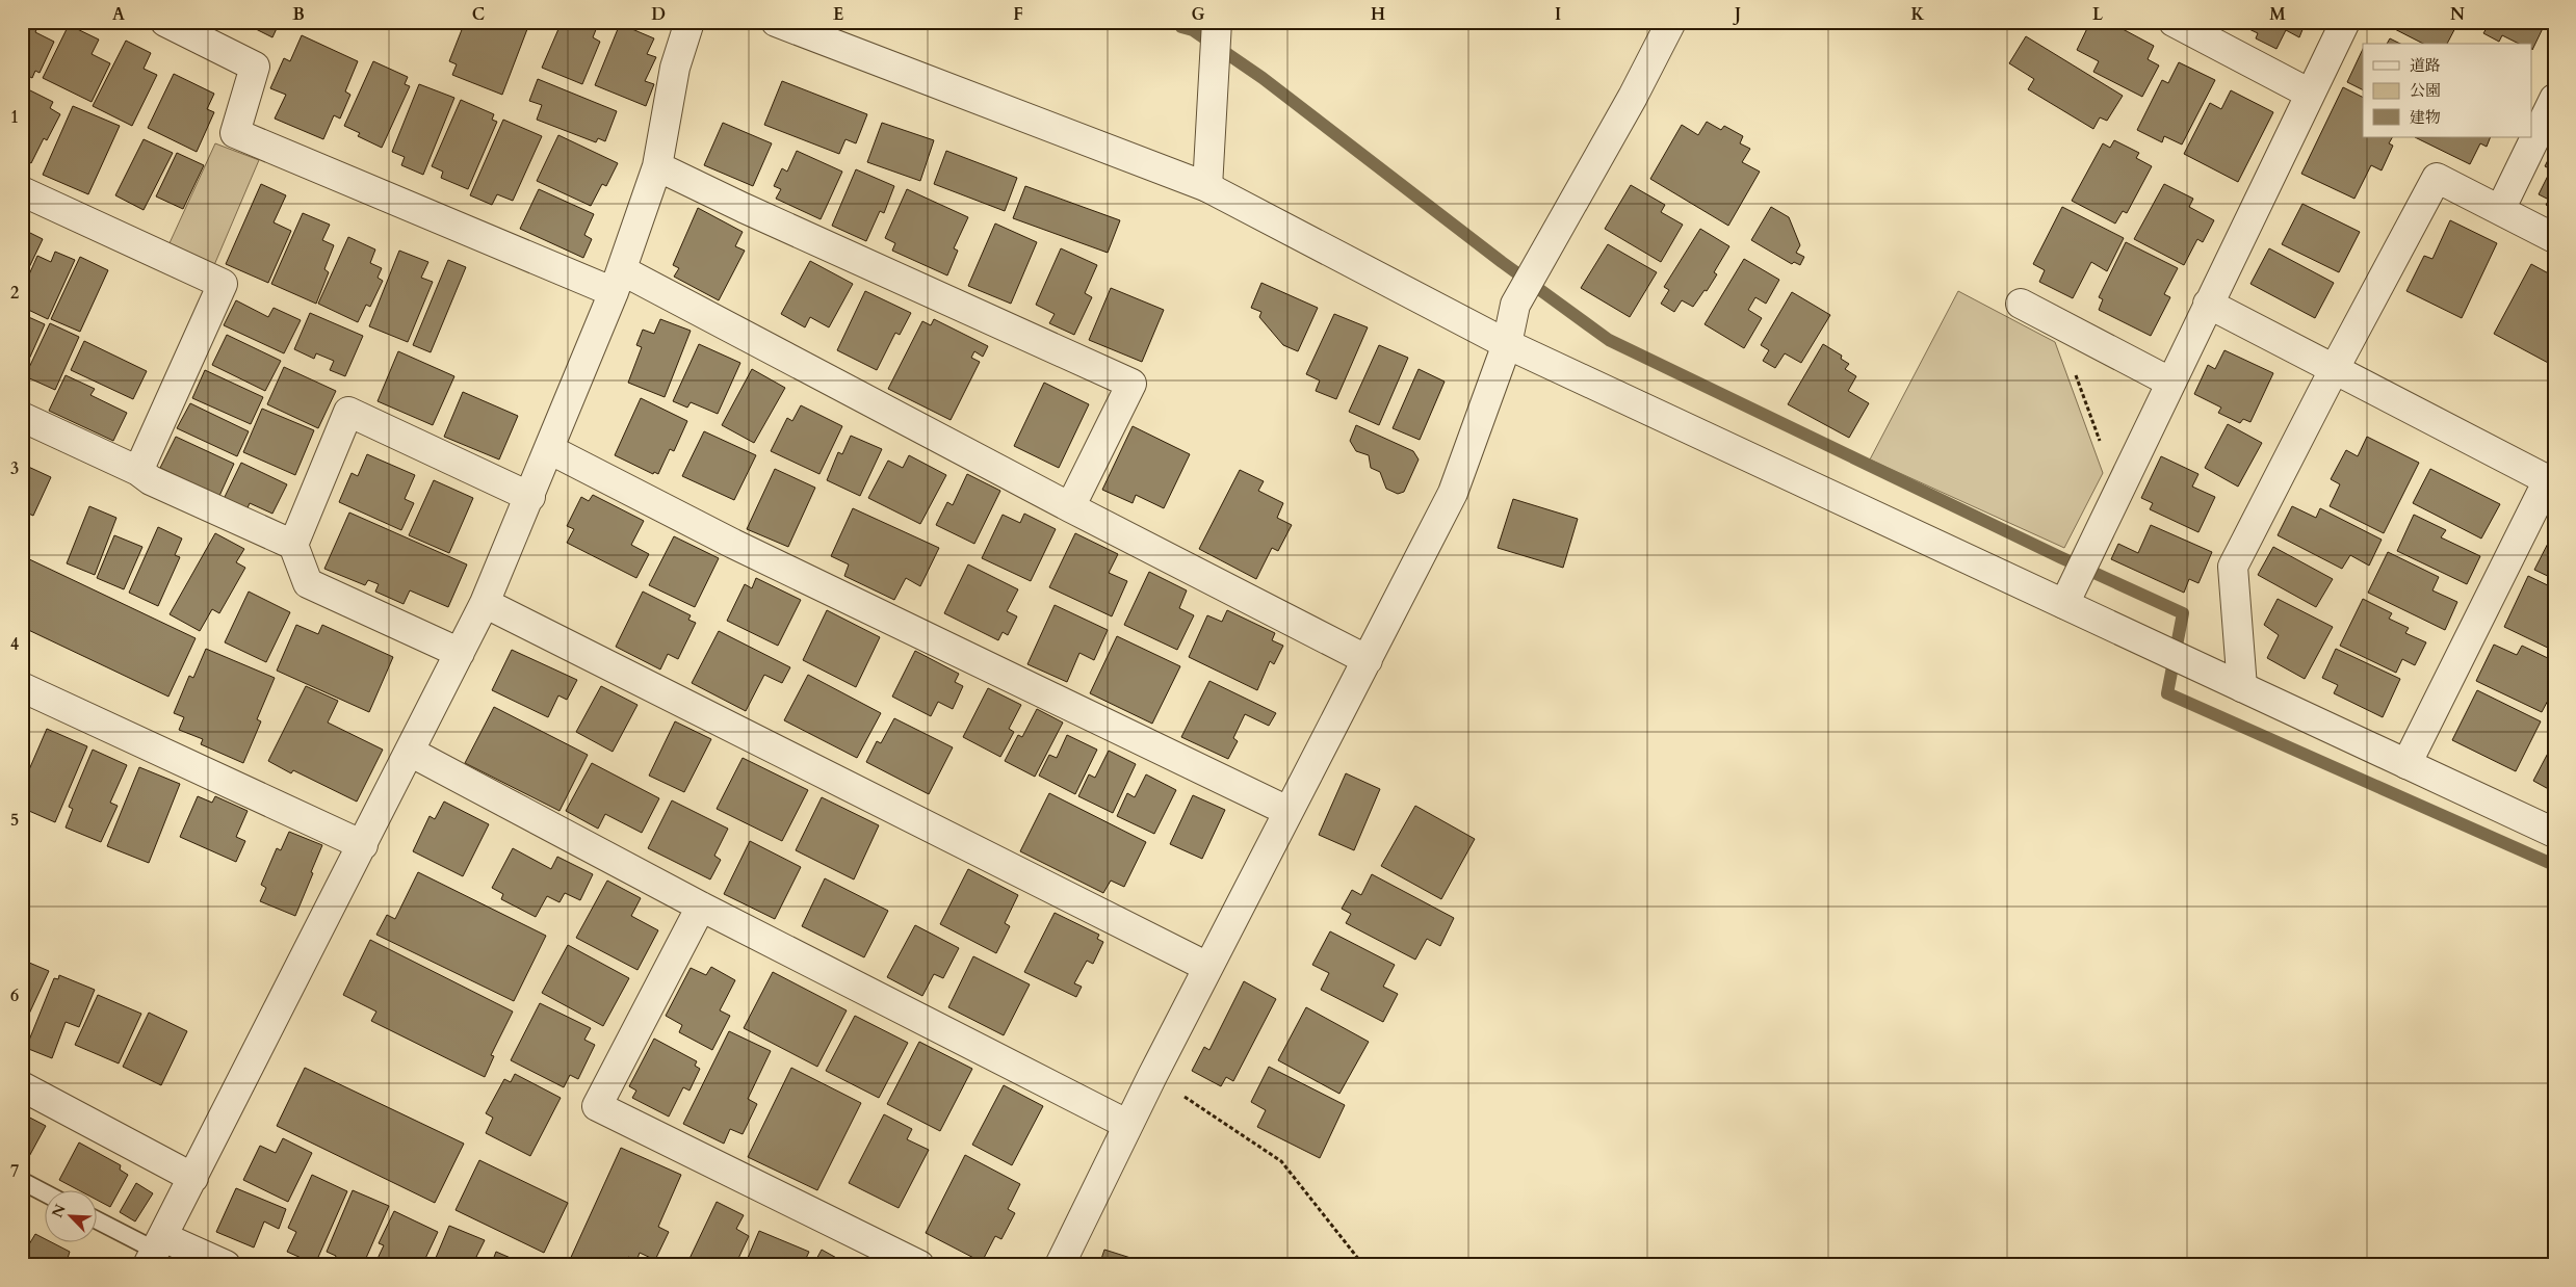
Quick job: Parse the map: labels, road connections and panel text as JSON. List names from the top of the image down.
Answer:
{
  "legend": ["道路", "公園", "建物"],
  "north": "top left",
  "grid": {
    "columns": [
      "A",
      "B",
      "C",
      "D",
      "E",
      "F",
      "G",
      "H",
      "I",
      "J",
      "K",
      "L",
      "M",
      "N"
    ],
    "rows": [
      "1",
      "2",
      "3",
      "4",
      "5",
      "6",
      "7"
    ]
  }
}
